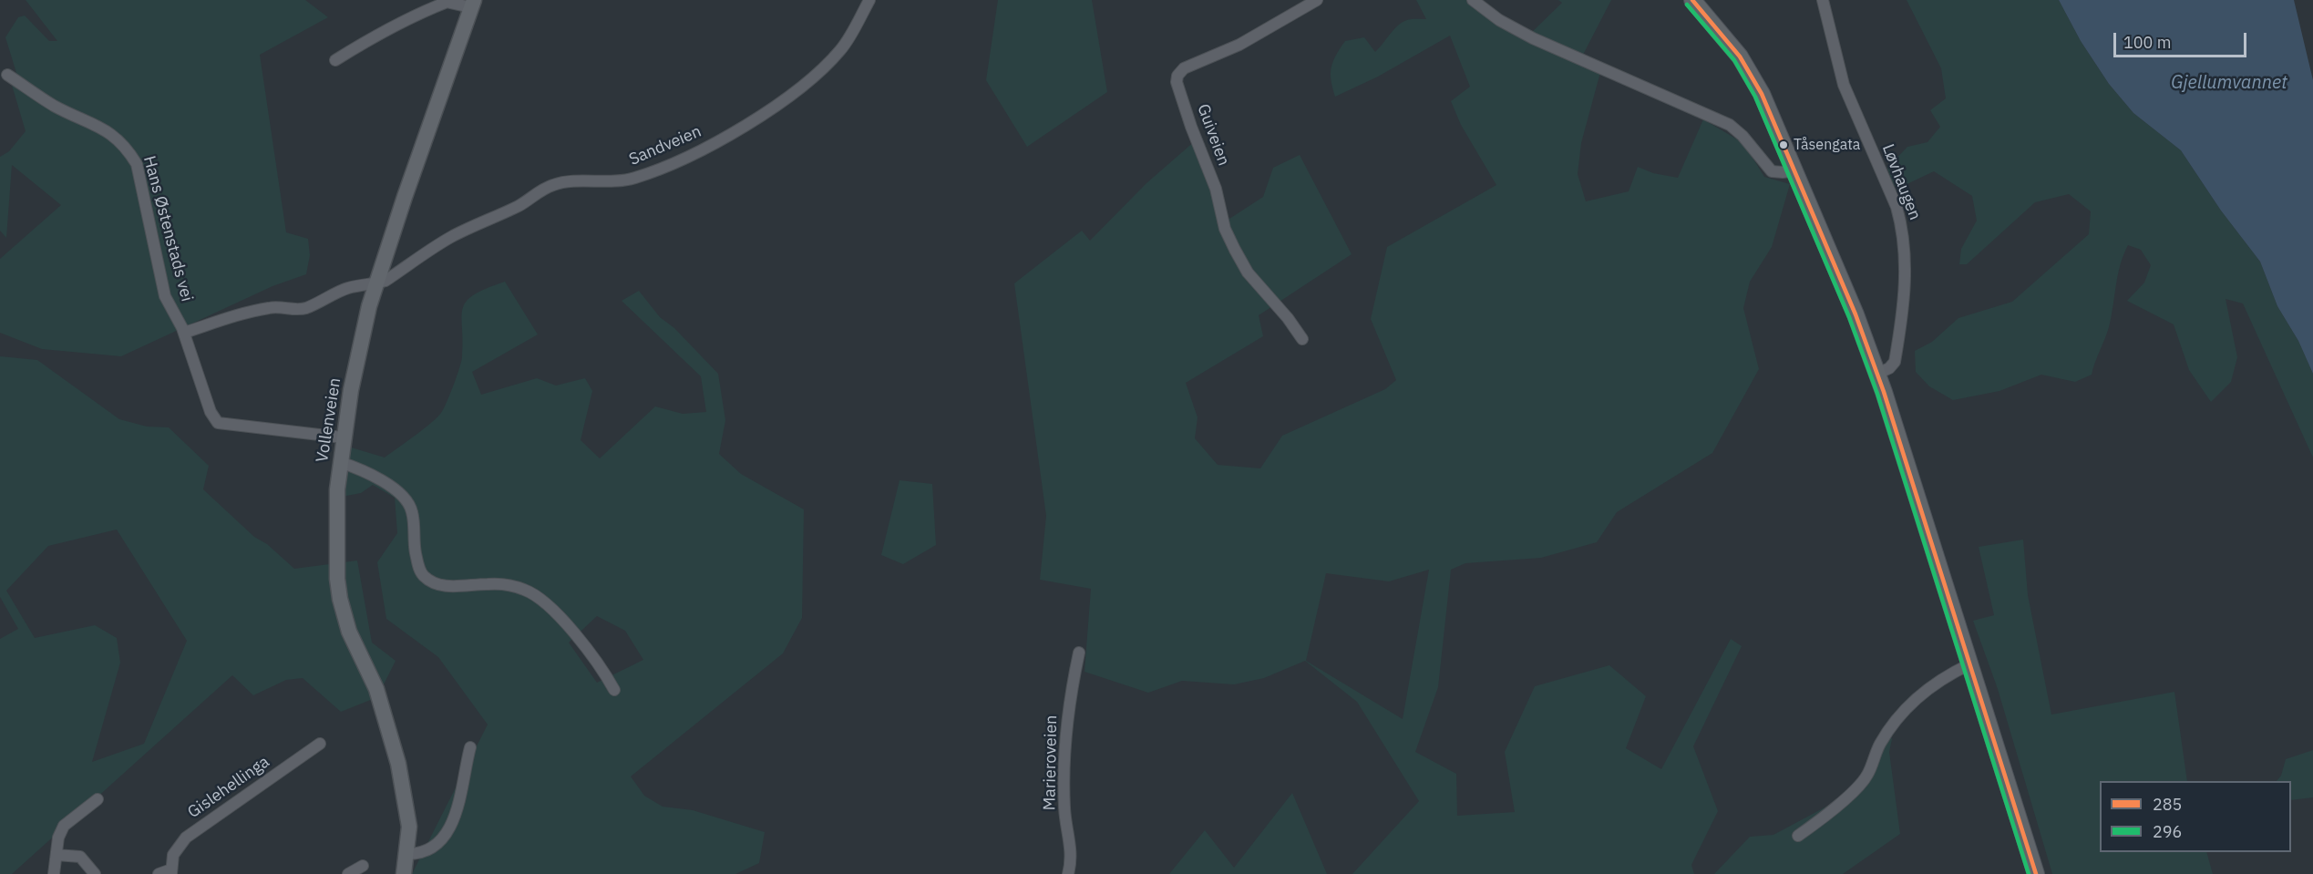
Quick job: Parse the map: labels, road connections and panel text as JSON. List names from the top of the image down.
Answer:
{
  "streets": {
    "main road": ["Vollenveien"],
    "street": [
      "Guiveien",
      "Sandveien",
      "Løvhaugen",
      "Hans Østenstads vei",
      "Marieroveien",
      "Gislehellinga"
    ]
  },
  "crossings": [
    ["Sandveien", "Vollenveien"],
    ["Hans Østenstads vei", "Vollenveien"]
  ],
  "water": ["Gjellumvannet"],
  "places": ["Tåsengata"],
  "lines": ["transit line 285", "transit line 296"],
  "legend": ["285", "296"],
  "scale_bar": "100 m"
}
